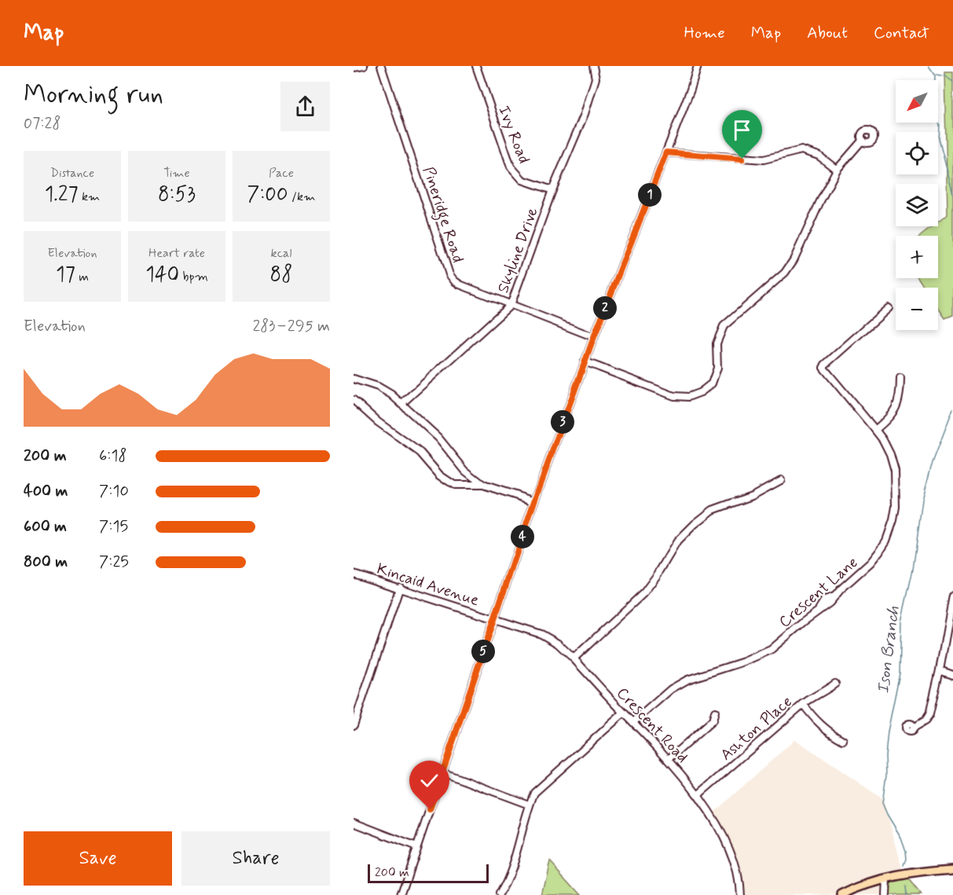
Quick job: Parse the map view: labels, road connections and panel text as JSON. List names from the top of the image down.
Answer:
{
  "streets": {
    "street": [
      "Ivy Road",
      "Pineridge Road",
      "Skyline Drive",
      "Kincaid Avenue",
      "Crescent Lane",
      "Crescent Road",
      "Ashton Place"
    ]
  },
  "crossings": [
    ["Ivy Road", "Skyline Drive"],
    ["Pineridge Road", "Skyline Drive"],
    ["Kincaid Avenue", "Crescent Road"],
    ["Crescent Lane", "Crescent Road"],
    ["Crescent Road", "Ashton Place"]
  ],
  "water": ["Ison Branch"],
  "scale_bar": "200 m",
  "north": "bottom left",
  "page": {
    "header": "Map",
    "nav": [
      "Home",
      "Map",
      "About",
      "Contact"
    ],
    "heading": ["Morning run", "07:28"],
    "map_buttons": ["+", "−"],
    "stats": [
      ["Distance", "1.27 km"],
      ["Time", "8:53"],
      ["Pace", "7:00 /km"],
      ["Elevation", "17 m"],
      ["Heart rate", "140 bpm"],
      ["kcal", "88"]
    ],
    "pins": [
      "1",
      "2",
      "3",
      "4",
      "5"
    ],
    "chart": ["Elevation", "283–295 m"],
    "list": [
      {
        "name": "200 m",
        "note": "6:18"
      },
      {
        "name": "400 m",
        "note": "7:10"
      },
      {
        "name": "600 m",
        "note": "7:15"
      },
      {
        "name": "800 m",
        "note": "7:25"
      }
    ],
    "buttons": ["Save", "Share"],
    "scale": "200 m"
  }
}
